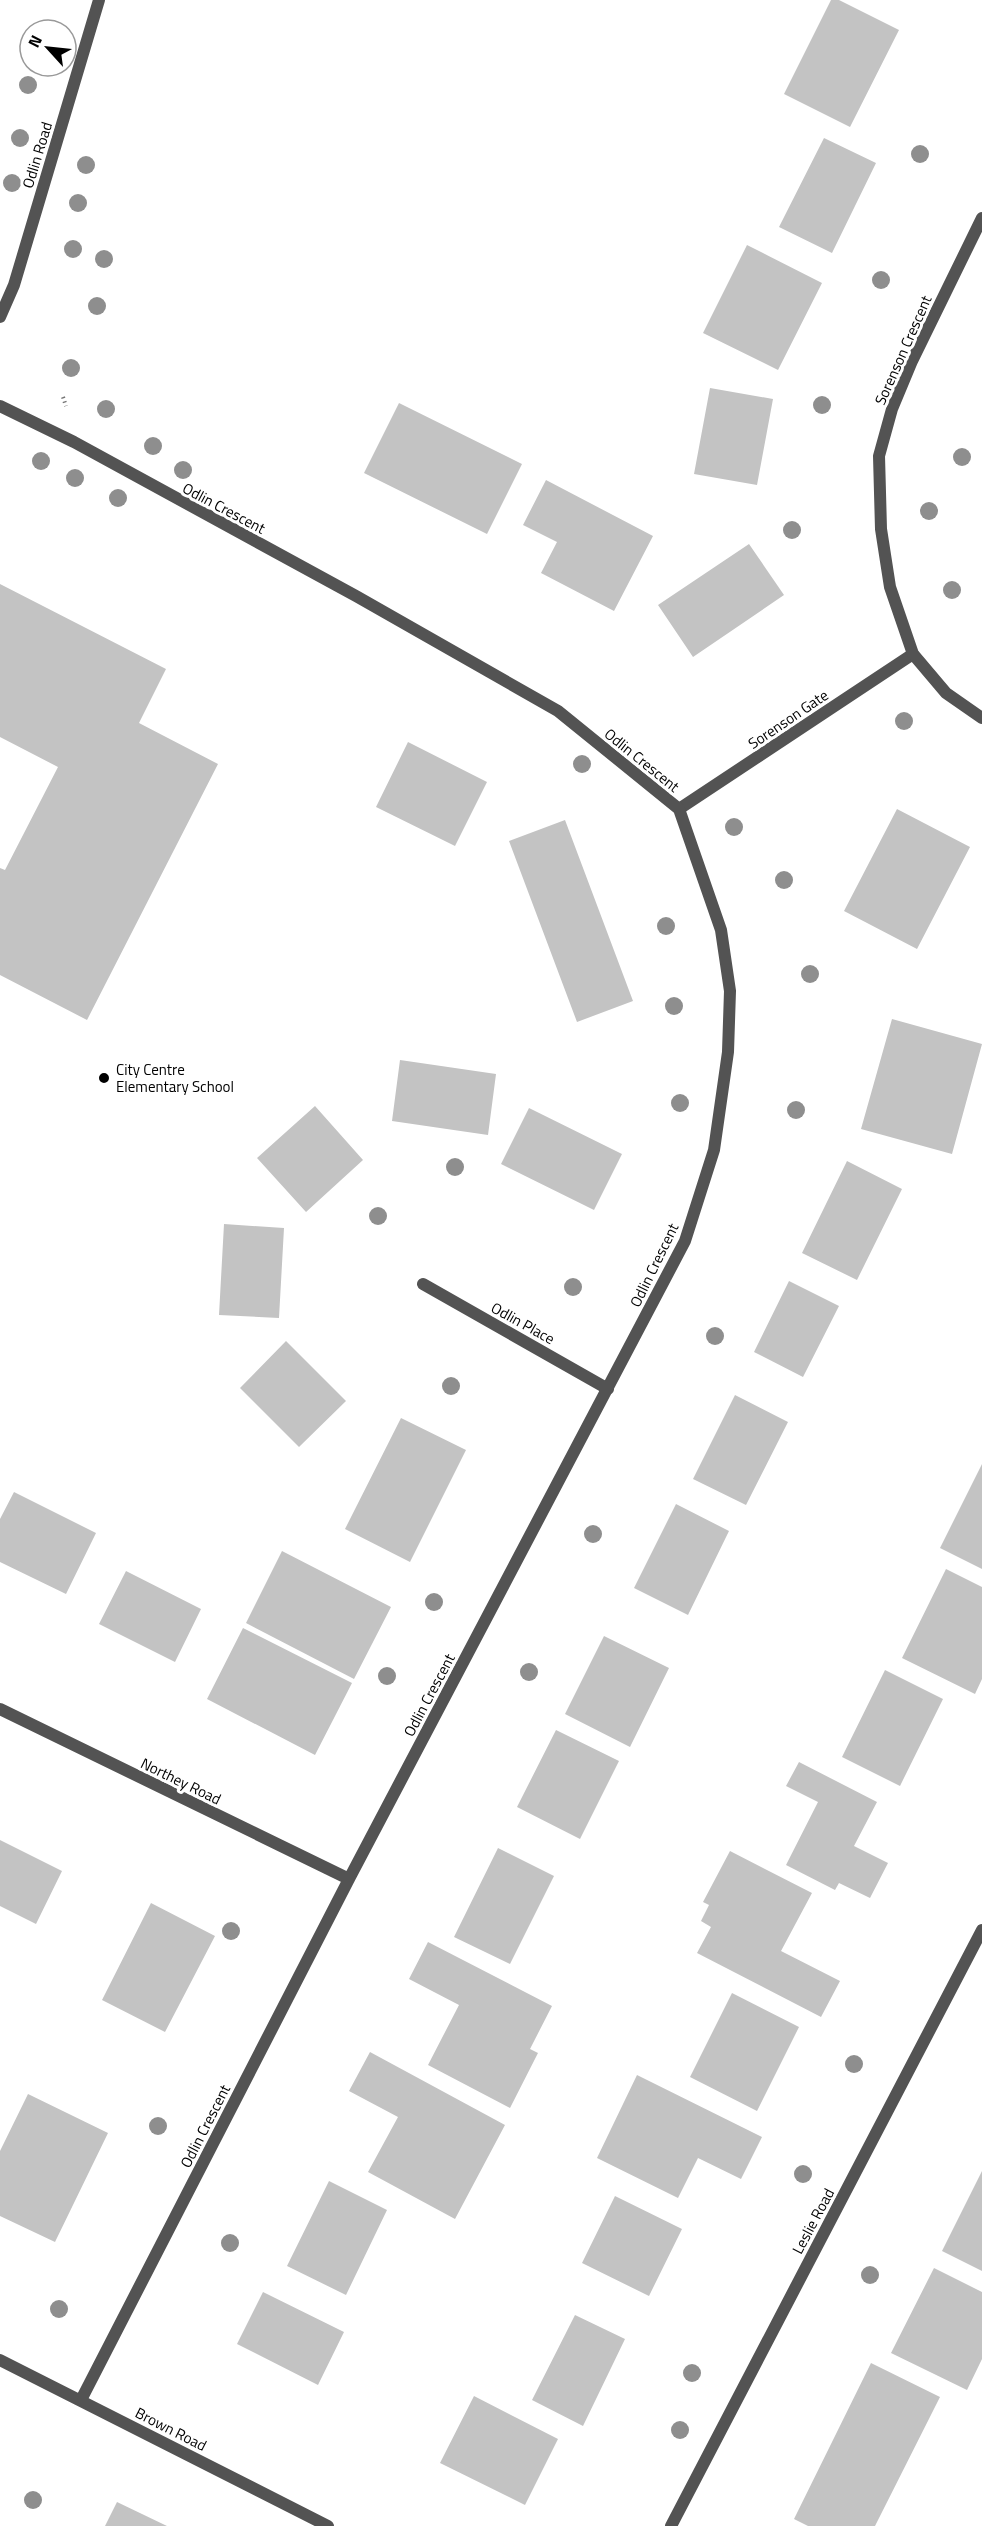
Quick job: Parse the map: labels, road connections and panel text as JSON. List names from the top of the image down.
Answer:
{
  "streets": {
    "street": [
      "Odlin Road",
      "Sorenson Crescent",
      "Odlin Crescent",
      "Sorenson Gate",
      "Odlin Place",
      "Northey Road",
      "Leslie Road",
      "Brown Road"
    ]
  },
  "crossings": [
    ["Sorenson Crescent", "Sorenson Gate"],
    ["Odlin Crescent", "Sorenson Gate"],
    ["Odlin Crescent", "Odlin Place"],
    ["Odlin Crescent", "Northey Road"],
    ["Odlin Crescent", "Brown Road"]
  ],
  "places": ["City Centre Elementary School"],
  "north": "top left"
}
